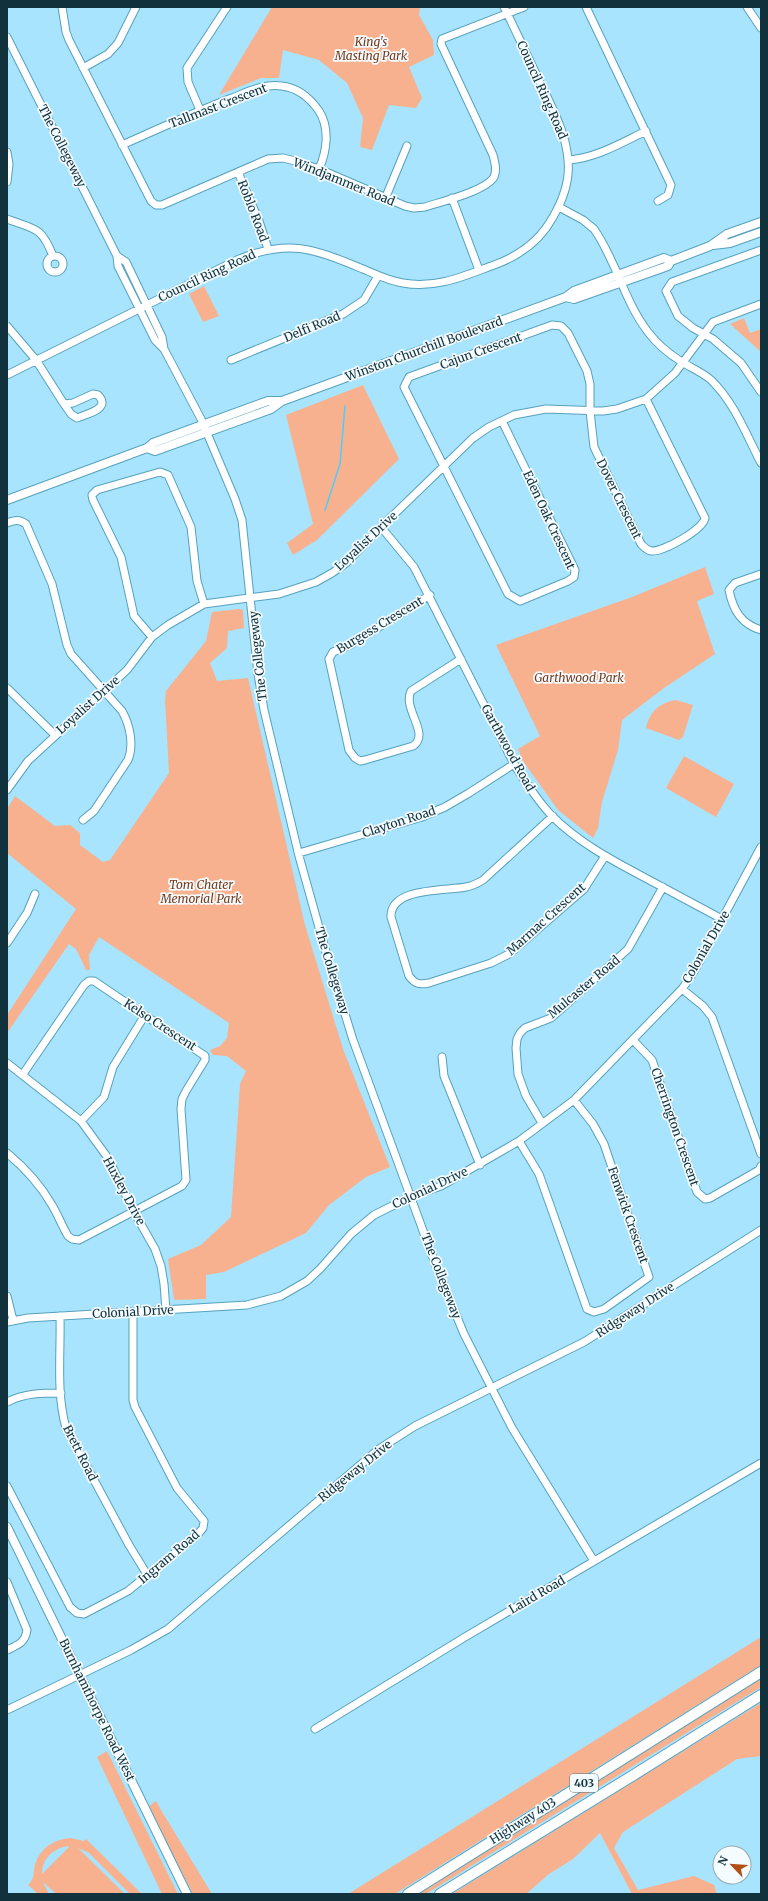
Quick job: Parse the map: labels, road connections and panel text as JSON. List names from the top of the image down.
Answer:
{
  "streets": {
    "highway": ["403", "Highway 403"],
    "main road": ["Winston Churchill Boulevard", "Burnhamthorpe Road West"],
    "street": [
      "Council Ring Road",
      "Tallmast Crescent",
      "The Collegeway",
      "Windjammer Road",
      "Roblo Road",
      "Delfi Road",
      "Cajun Crescent",
      "Dover Crescent",
      "Eden Oak Crescent",
      "Loyalist Drive",
      "Burgess Crescent",
      "Garthwood Road",
      "Clayton Road",
      "Marmac Crescent",
      "Colonial Drive",
      "Mulcaster Road",
      "Kelso Crescent",
      "Cherrington Crescent",
      "Huxley Drive",
      "Fenwick Crescent",
      "Ridgeway Drive",
      "Brett Road",
      "Ingram Road",
      "Laird Road"
    ]
  },
  "crossings": [
    ["Council Ring Road", "The Collegeway"],
    ["Council Ring Road", "Windjammer Road"],
    ["Council Ring Road", "Roblo Road"],
    ["Council Ring Road", "Delfi Road"],
    ["Tallmast Crescent", "Windjammer Road"],
    ["The Collegeway", "Winston Churchill Boulevard"],
    ["The Collegeway", "Loyalist Drive"],
    ["The Collegeway", "Clayton Road"],
    ["The Collegeway", "Colonial Drive"],
    ["The Collegeway", "Ridgeway Drive"],
    ["The Collegeway", "Laird Road"],
    ["Windjammer Road", "Roblo Road"],
    ["Cajun Crescent", "Dover Crescent"],
    ["Cajun Crescent", "Eden Oak Crescent"],
    ["Cajun Crescent", "Loyalist Drive"],
    ["Dover Crescent", "Loyalist Drive"],
    ["Eden Oak Crescent", "Loyalist Drive"],
    ["Loyalist Drive", "Garthwood Road"],
    ["Burgess Crescent", "Garthwood Road"],
    ["Garthwood Road", "Clayton Road"],
    ["Garthwood Road", "Marmac Crescent"],
    ["Garthwood Road", "Colonial Drive"],
    ["Garthwood Road", "Mulcaster Road"],
    ["Colonial Drive", "Mulcaster Road"],
    ["Colonial Drive", "Cherrington Crescent"],
    ["Colonial Drive", "Huxley Drive"],
    ["Colonial Drive", "Fenwick Crescent"],
    ["Colonial Drive", "Brett Road"],
    ["Colonial Drive", "Ingram Road"],
    ["Kelso Crescent", "Huxley Drive"],
    ["Ridgeway Drive", "Burnhamthorpe Road West"],
    ["Brett Road", "Ingram Road"]
  ],
  "parks": ["King's Masting Park", "Garthwood Park", "Tom Chater Memorial Park"],
  "north": "top left"
}
